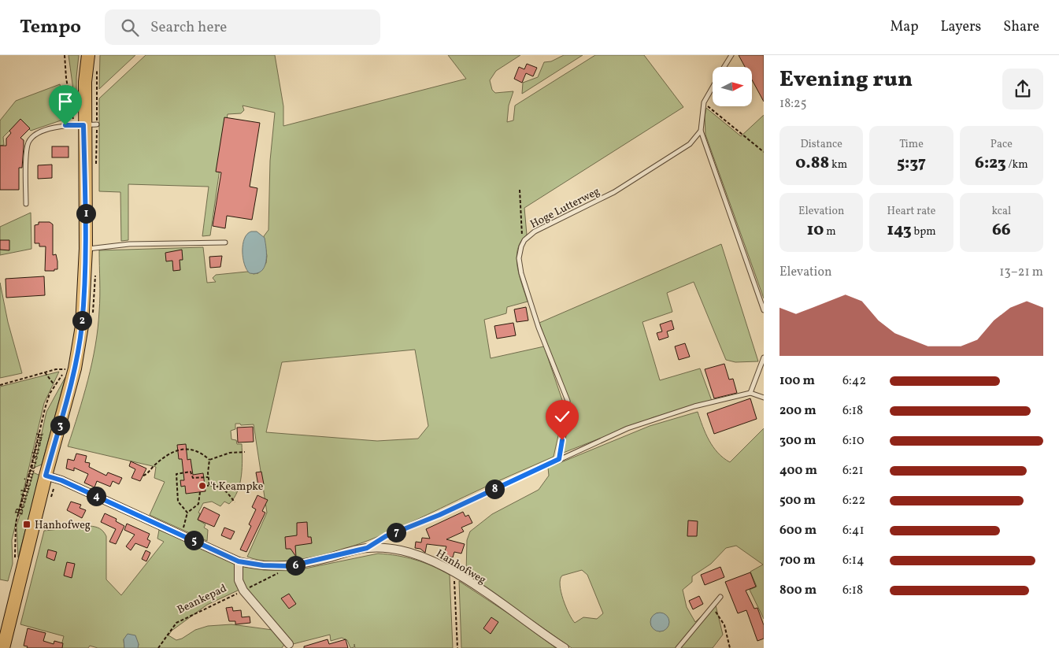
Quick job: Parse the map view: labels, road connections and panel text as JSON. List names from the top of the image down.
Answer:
{
  "streets": {
    "main road": ["Bentheimerstraat"],
    "street": ["Hanhofweg", "Beankepad"],
    "lane": ["Hoge Lutterweg"]
  },
  "crossings": [
    ["Bentheimerstraat", "Hanhofweg"],
    ["Hanhofweg", "Beankepad"]
  ],
  "places": {
    "other": ["'t Keampke"],
    "transit": ["Hanhofweg"]
  },
  "north": "right",
  "page": {
    "header": "Tempo",
    "search": "Search here",
    "nav": ["Map", "Layers", "Share"],
    "heading": ["Evening run", "18:25"],
    "stats": [
      ["Distance", "0.88 km"],
      ["Time", "5:37"],
      ["Pace", "6:23 /km"],
      ["Elevation", "10 m"],
      ["Heart rate", "143 bpm"],
      ["kcal", "66"]
    ],
    "pins": [
      "1",
      "2",
      "3",
      "8",
      "4",
      "7",
      "5",
      "6"
    ],
    "chart": ["Elevation", "13–21 m"],
    "list": [
      {
        "name": "100 m",
        "note": "6:42"
      },
      {
        "name": "200 m",
        "note": "6:18"
      },
      {
        "name": "300 m",
        "note": "6:10"
      },
      {
        "name": "400 m",
        "note": "6:21"
      },
      {
        "name": "500 m",
        "note": "6:22"
      },
      {
        "name": "600 m",
        "note": "6:41"
      },
      {
        "name": "700 m",
        "note": "6:14"
      },
      {
        "name": "800 m",
        "note": "6:18"
      }
    ]
  }
}
